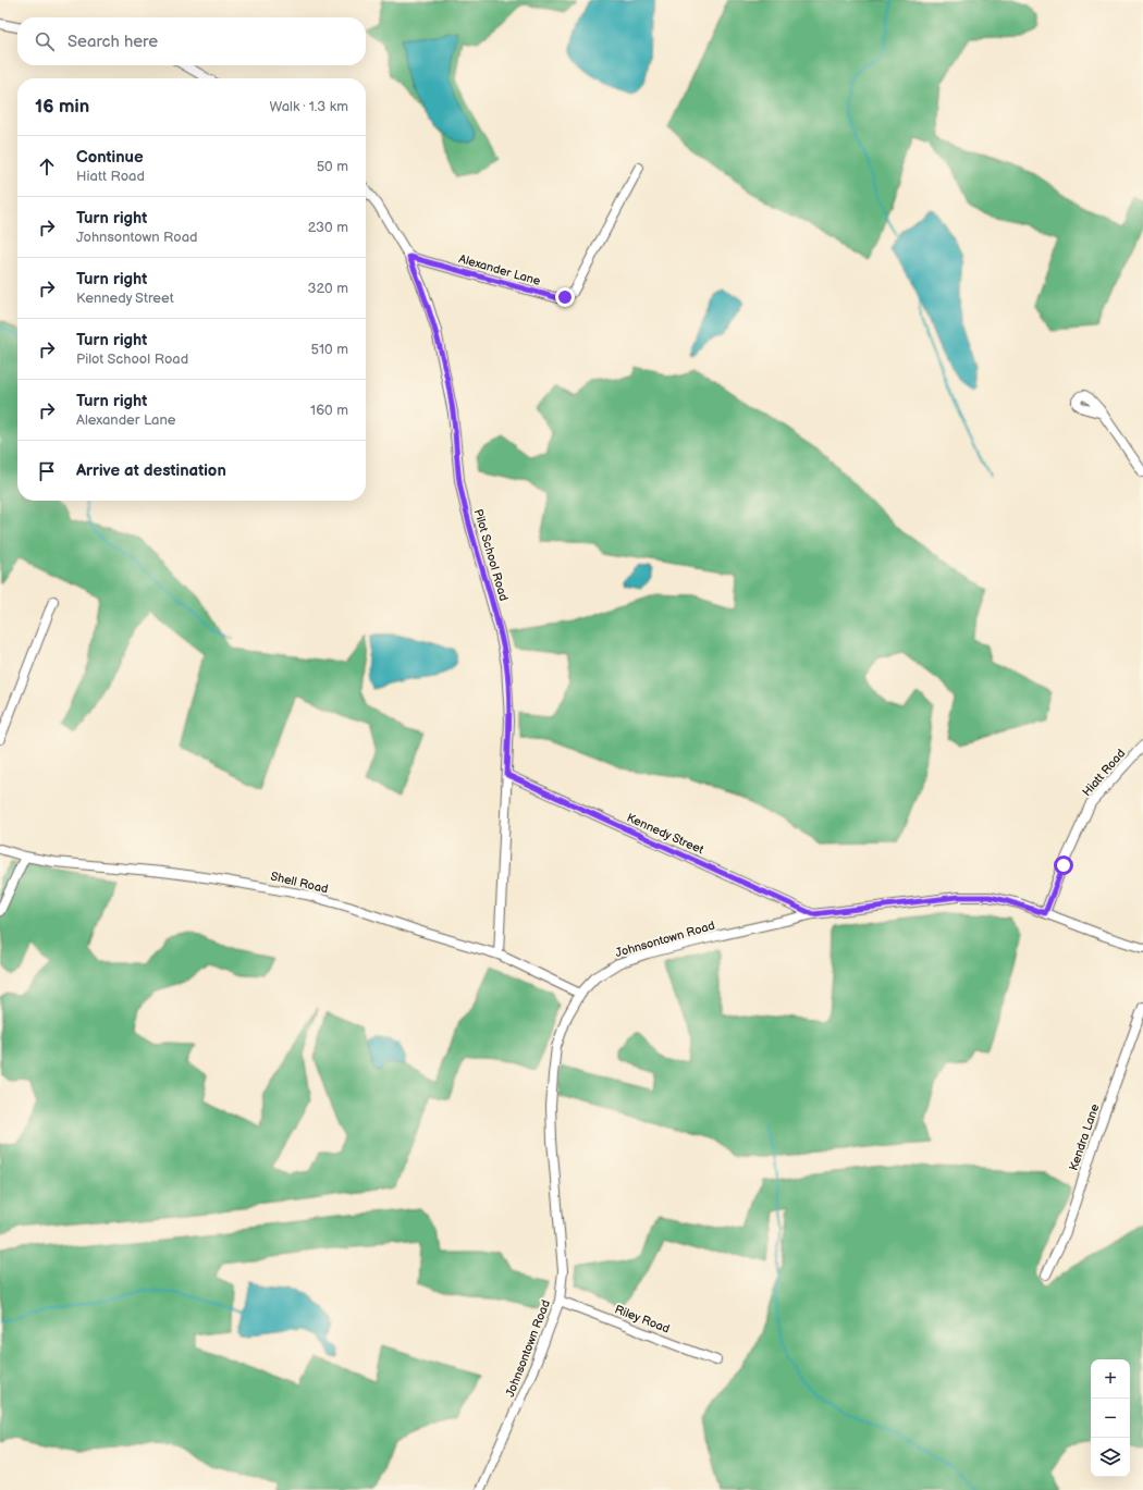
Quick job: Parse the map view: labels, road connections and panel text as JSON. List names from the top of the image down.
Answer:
{
  "streets": {
    "street": [
      "Alexander Lane",
      "Pilot School Road",
      "Hiatt Road",
      "Kennedy Street",
      "Shell Road",
      "Johnsontown Road",
      "Kendra Lane",
      "Riley Road"
    ]
  },
  "crossings": [
    ["Alexander Lane", "Pilot School Road"],
    ["Pilot School Road", "Kennedy Street"],
    ["Pilot School Road", "Shell Road"],
    ["Hiatt Road", "Johnsontown Road"],
    ["Kennedy Street", "Johnsontown Road"],
    ["Shell Road", "Johnsontown Road"],
    ["Johnsontown Road", "Riley Road"]
  ],
  "page": {
    "search": "Search here",
    "heading": ["16 min", "Walk · 1.3 km"],
    "list": [
      ["Continue", "Hiatt Road", "50 m"],
      ["Turn right", "Johnsontown Road", "230 m"],
      ["Turn right", "Kennedy Street", "320 m"],
      ["Turn right", "Pilot School Road", "510 m"],
      ["Turn right", "Alexander Lane", "160 m"],
      "Arrive at destination"
    ],
    "map_buttons": ["+", "−"]
  }
}
